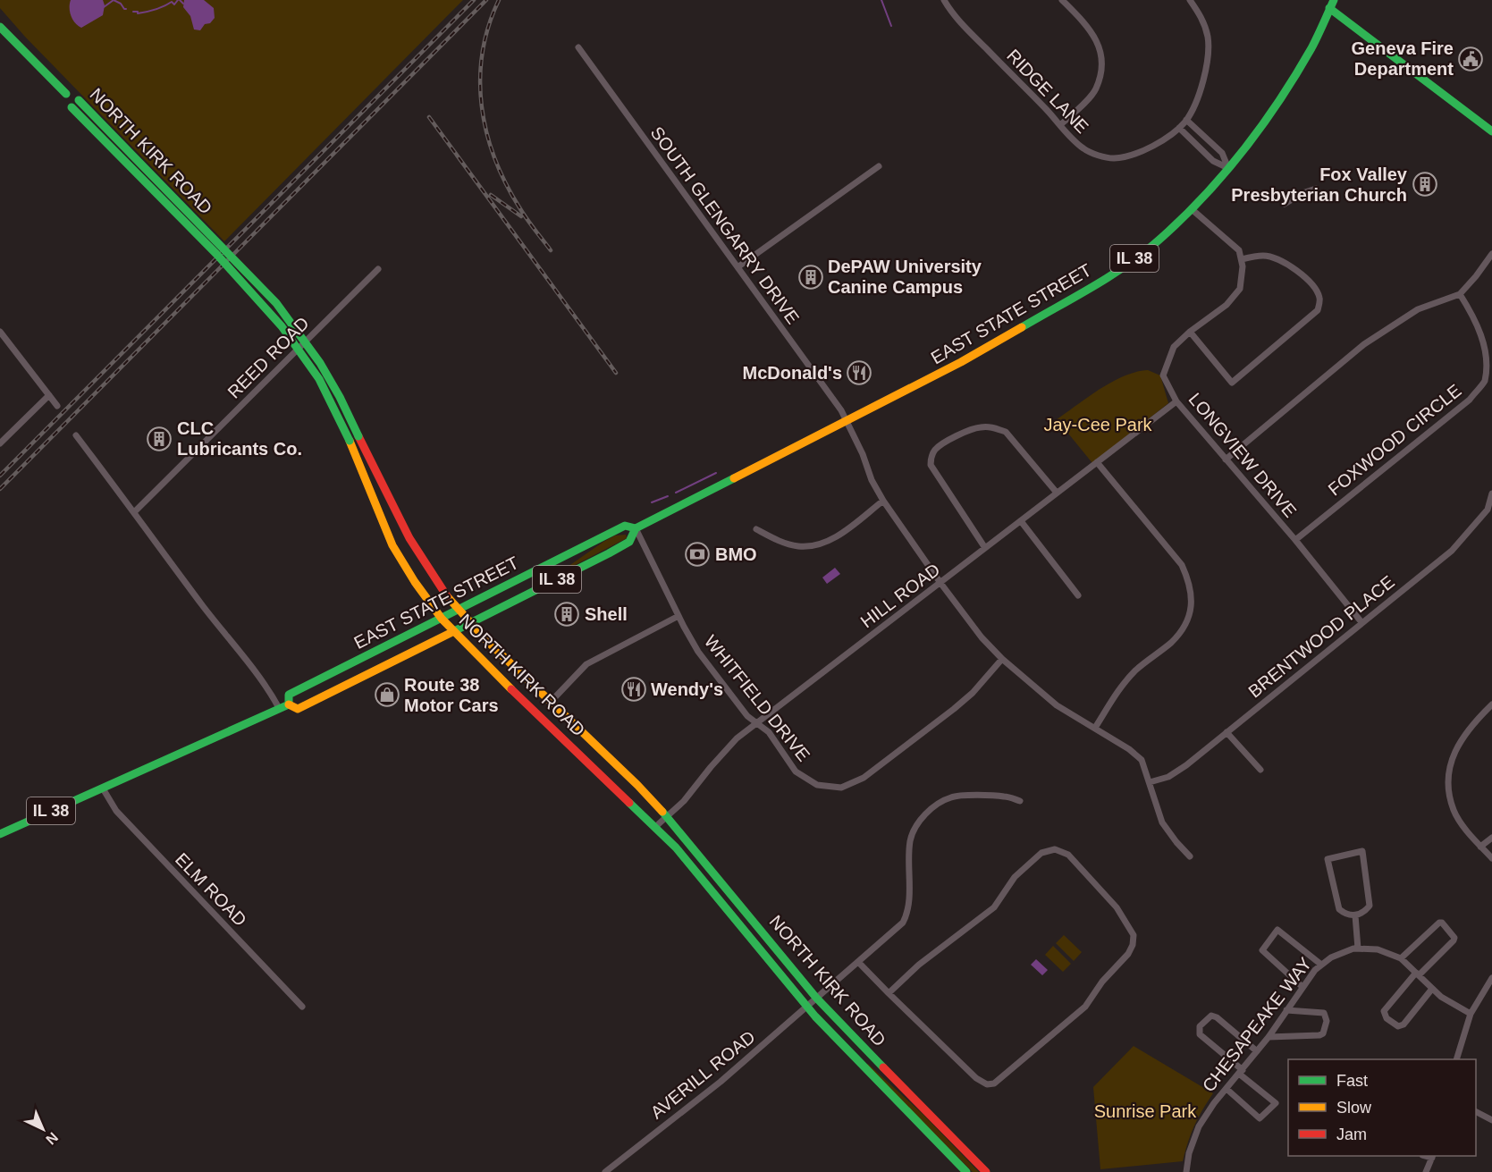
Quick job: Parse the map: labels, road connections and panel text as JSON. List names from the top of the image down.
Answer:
{
  "streets": {
    "main road": ["NORTH KIRK ROAD", "IL 38", "EAST STATE STREET"],
    "street": [
      "RIDGE LANE",
      "SOUTH GLENGARRY DRIVE",
      "REED ROAD",
      "FOXWOOD CIRCLE",
      "LONGVIEW DRIVE",
      "HILL ROAD",
      "BRENTWOOD PLACE",
      "WHITFIELD DRIVE",
      "ELM ROAD",
      "CHESAPEAKE WAY",
      "AVERILL ROAD"
    ]
  },
  "crossings": [
    ["NORTH KIRK ROAD", "EAST STATE STREET"],
    ["NORTH KIRK ROAD", "HILL ROAD"],
    ["NORTH KIRK ROAD", "AVERILL ROAD"],
    ["SOUTH GLENGARRY DRIVE", "EAST STATE STREET"],
    ["SOUTH GLENGARRY DRIVE", "HILL ROAD"],
    ["SOUTH GLENGARRY DRIVE", "BRENTWOOD PLACE"],
    ["SOUTH GLENGARRY DRIVE", "WHITFIELD DRIVE"],
    ["EAST STATE STREET", "WHITFIELD DRIVE"],
    ["EAST STATE STREET", "ELM ROAD"],
    ["FOXWOOD CIRCLE", "LONGVIEW DRIVE"],
    ["LONGVIEW DRIVE", "HILL ROAD"],
    ["LONGVIEW DRIVE", "BRENTWOOD PLACE"],
    ["HILL ROAD", "WHITFIELD DRIVE"]
  ],
  "parks": ["Jay-Cee Park", "Sunrise Park"],
  "places": {
    "public building": ["Geneva Fire Department"],
    "building": [
      "Fox Valley Presbyterian Church",
      "DePAW University Canine Campus",
      "CLC Lubricants Co.",
      "Shell"
    ],
    "restaurant": ["McDonald's", "Wendy's"],
    "bank": ["BMO"],
    "shop": ["Route 38 Motor Cars"]
  },
  "legend": ["Fast", "Slow", "Jam"],
  "north": "bottom right"
}
